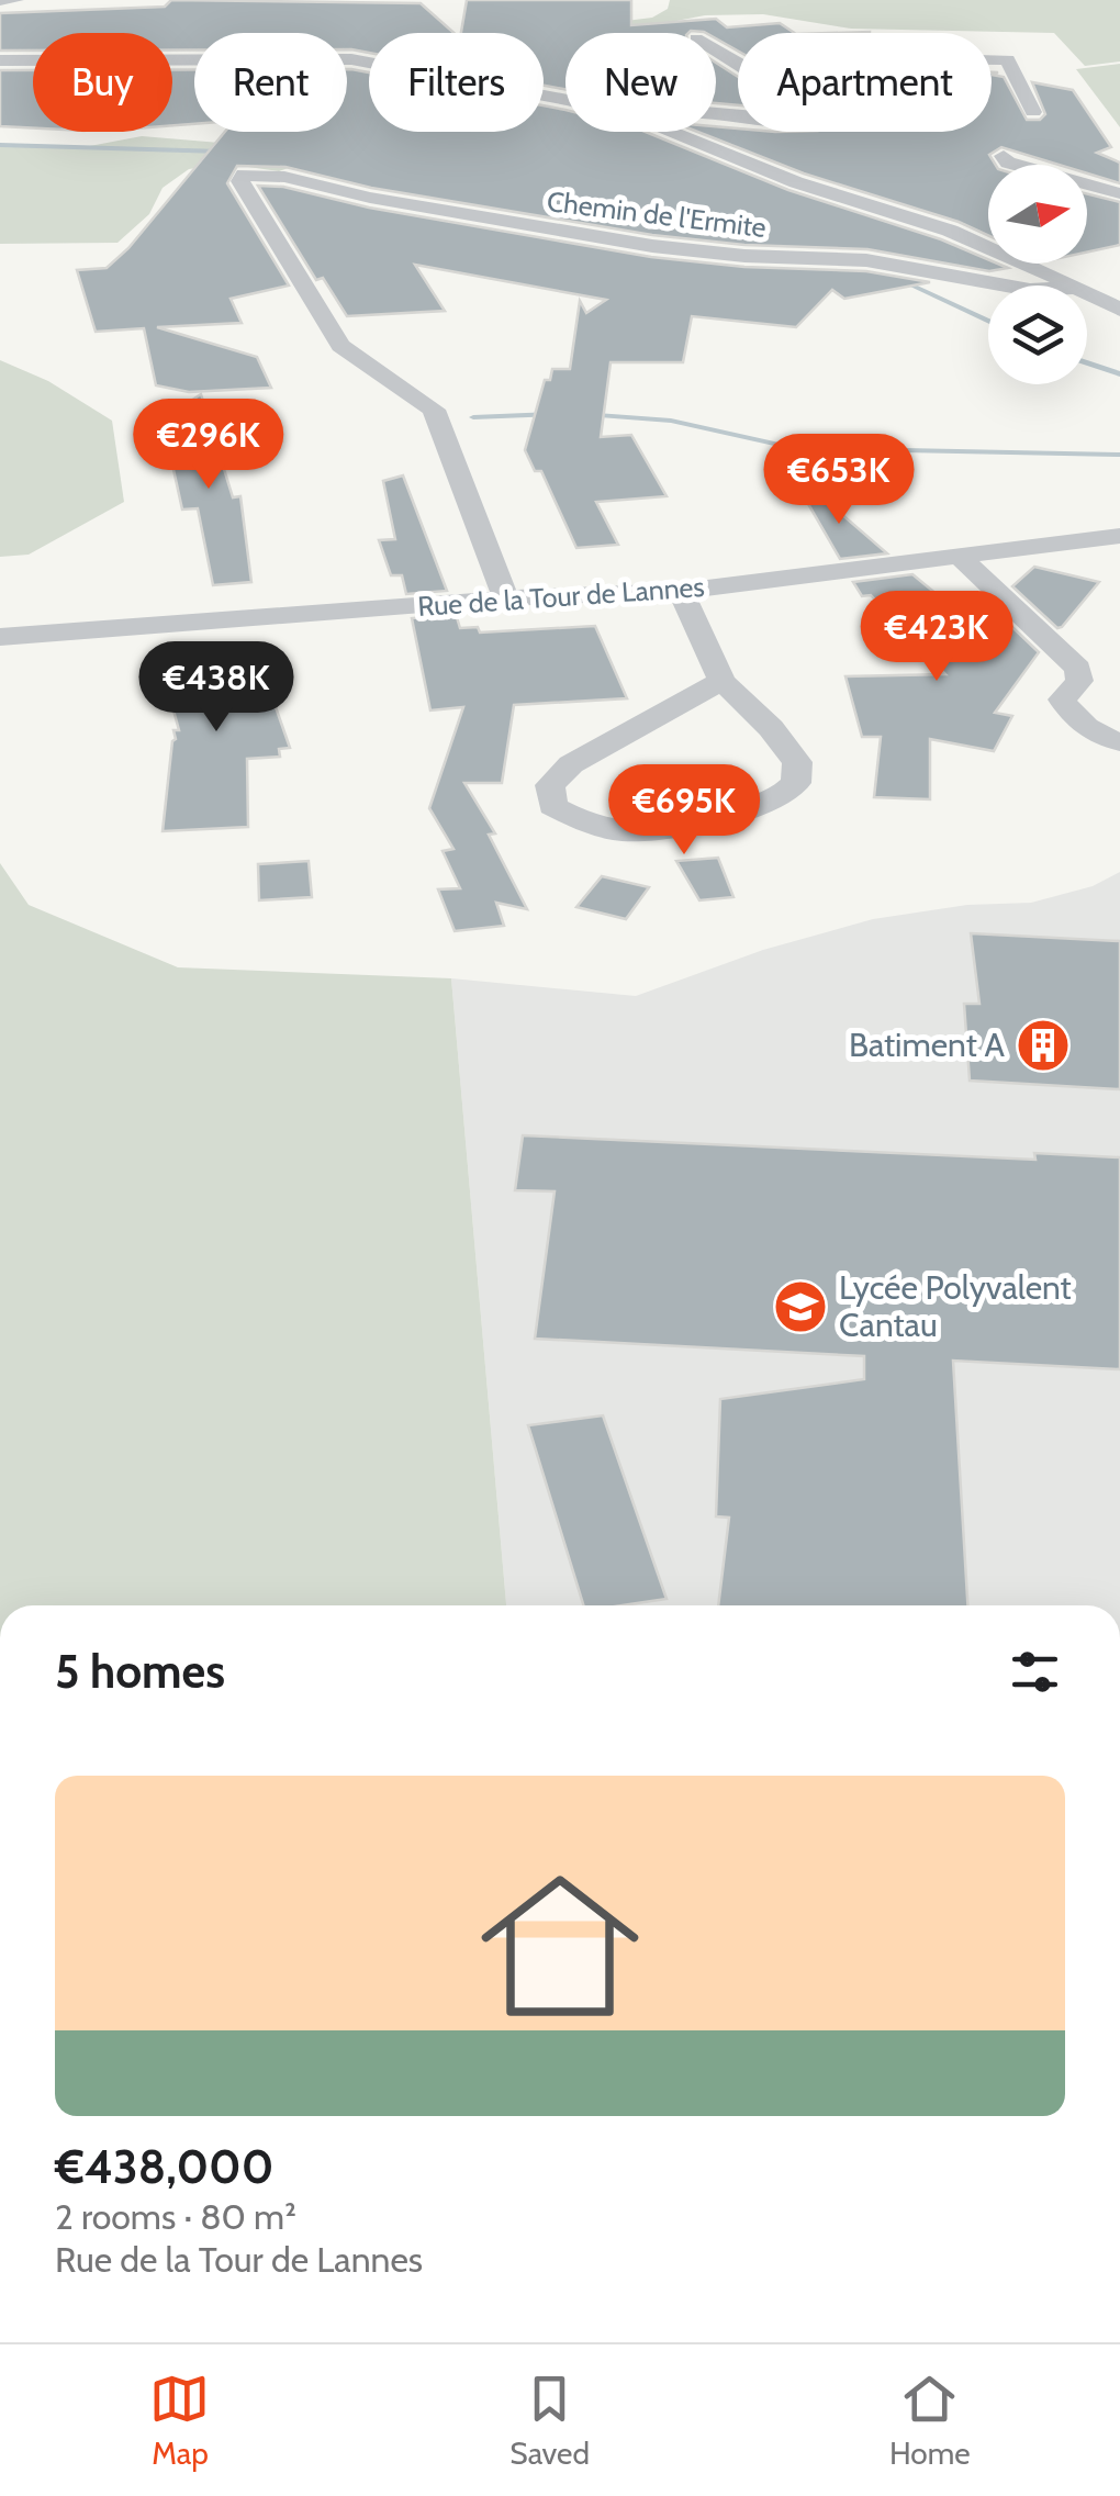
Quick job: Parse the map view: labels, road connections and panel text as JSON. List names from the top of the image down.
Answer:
{
  "streets": {
    "street": ["Chemin de l'Ermite", "Rue de la Tour de Lannes"]
  },
  "crossings": [
    ["Chemin de l'Ermite", "Rue de la Tour de Lannes"]
  ],
  "places": {
    "building": ["Batiment A"],
    "school or university": ["Lycée Polyvalent Cantau"]
  },
  "north": "right",
  "page": {
    "chip": [
      "Buy",
      "Rent",
      "Filters",
      "New",
      "Apartment"
    ],
    "price": [
      "€296K",
      "€653K",
      "€423K",
      "€438K",
      "€695K"
    ],
    "heading": "5 homes",
    "list": [
      {
        "name": "€438,000",
        "note": "2 rooms · 80 m² · Rue de la Tour de Lannes"
      }
    ],
    "tabs": ["Map", "Saved", "Home"]
  }
}
